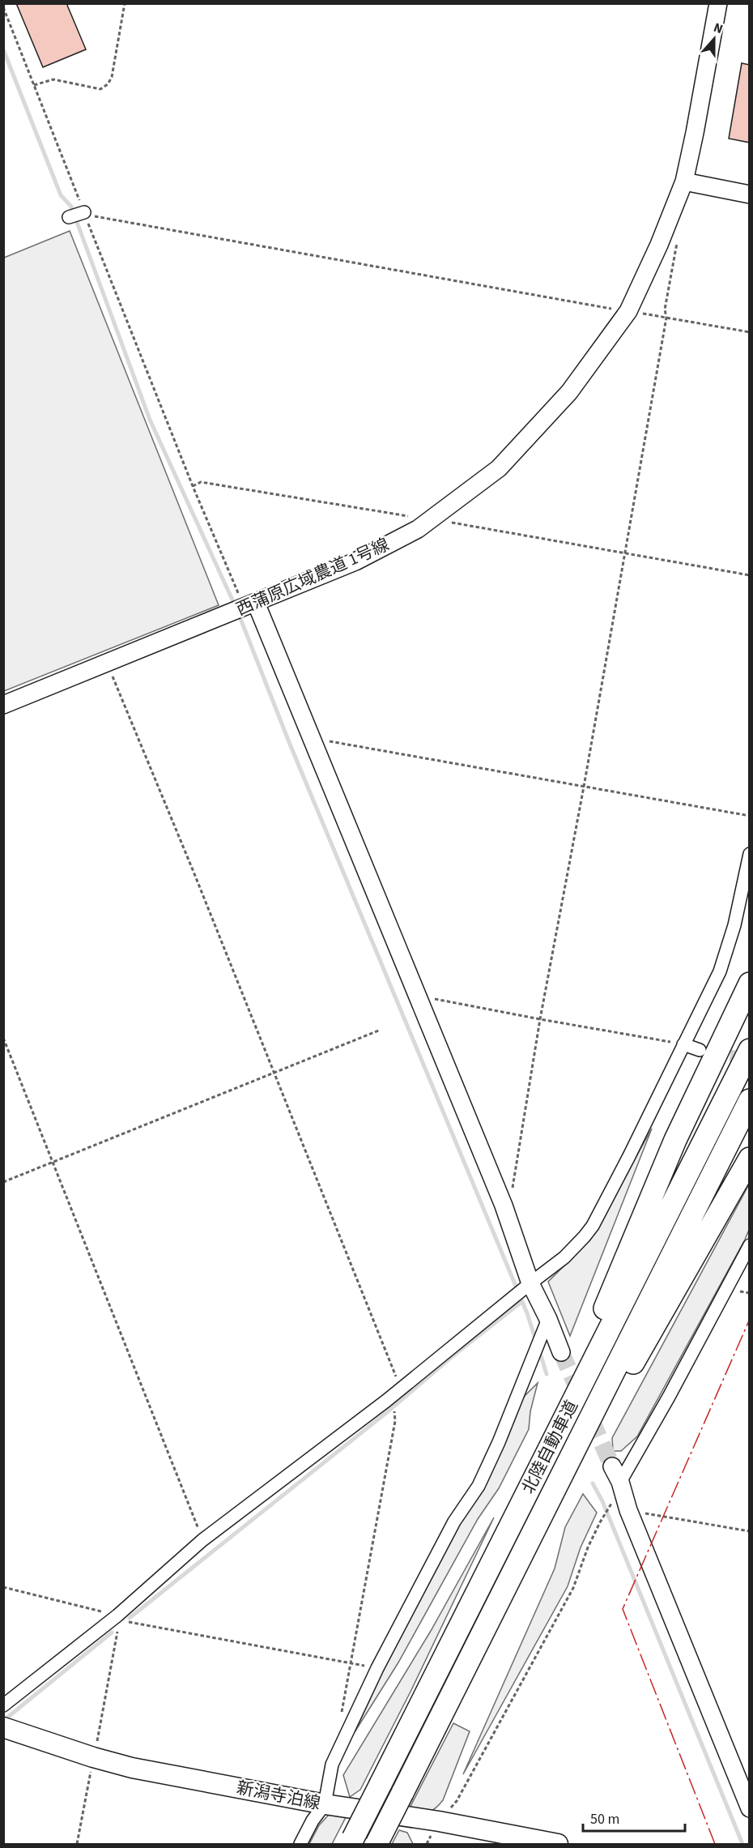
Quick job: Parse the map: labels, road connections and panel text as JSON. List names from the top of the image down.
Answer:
{
  "streets": {
    "highway": ["北陸自動車道"],
    "main road": ["新潟寺泊線"],
    "street": ["西蒲原広域農道 1号線"]
  },
  "scale_bar": "50 m",
  "north": "top"
}
